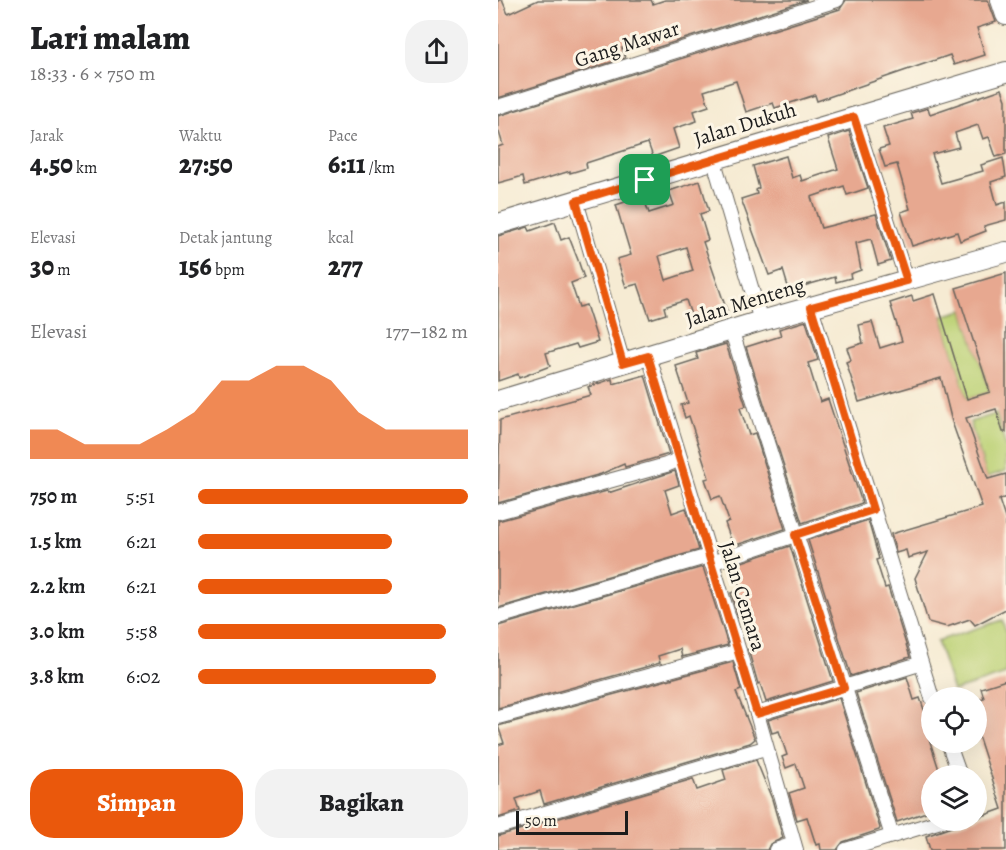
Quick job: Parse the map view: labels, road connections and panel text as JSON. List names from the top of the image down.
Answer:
{
  "streets": {
    "street": [
      "Gang Mawar",
      "Jalan Dukuh",
      "Jalan Menteng",
      "Jalan Cemara"
    ]
  },
  "crossings": [
    ["Jalan Menteng", "Jalan Cemara"]
  ],
  "scale_bar": "50 m",
  "page": {
    "heading": ["Lari malam", "18:33 · 6 × 750 m"],
    "stats": [
      ["Jarak", "4.50 km"],
      ["Waktu", "27:50"],
      ["Pace", "6:11 /km"],
      ["Elevasi", "30 m"],
      ["Detak jantung", "156 bpm"],
      ["kcal", "277"]
    ],
    "chart": ["Elevasi", "177–182 m"],
    "list": [
      {
        "name": "750 m",
        "note": "5:51"
      },
      {
        "name": "1.5 km",
        "note": "6:21"
      },
      {
        "name": "2.2 km",
        "note": "6:21"
      },
      {
        "name": "3.0 km",
        "note": "5:58"
      },
      {
        "name": "3.8 km",
        "note": "6:02"
      }
    ],
    "buttons": ["Simpan", "Bagikan"],
    "scale": "50 m"
  }
}
